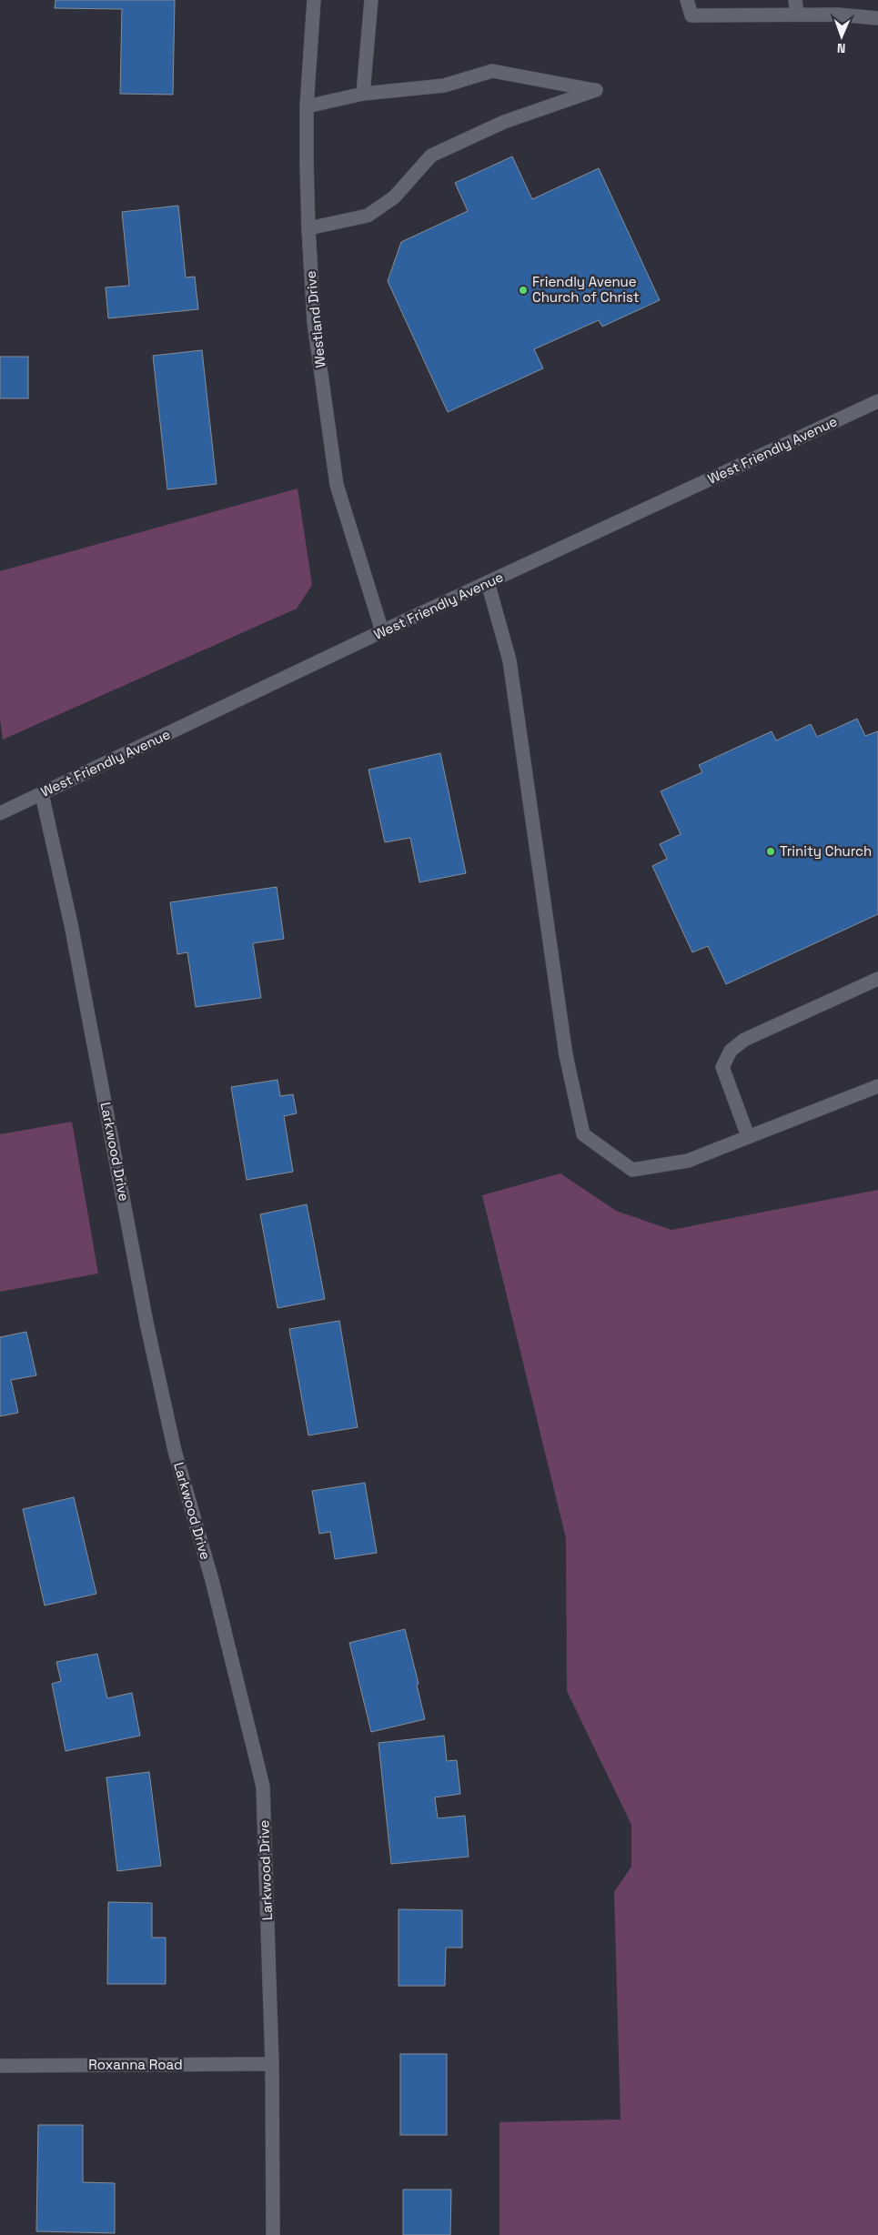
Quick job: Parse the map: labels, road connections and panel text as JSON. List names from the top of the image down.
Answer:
{
  "streets": {
    "street": [
      "Westland Drive",
      "West Friendly Avenue",
      "Larkwood Drive",
      "Roxanna Road"
    ]
  },
  "crossings": [
    ["Westland Drive", "West Friendly Avenue"],
    ["West Friendly Avenue", "Larkwood Drive"],
    ["Larkwood Drive", "Roxanna Road"]
  ],
  "places": ["Friendly Avenue Church of Christ", "Trinity Church"],
  "north": "bottom"
}
